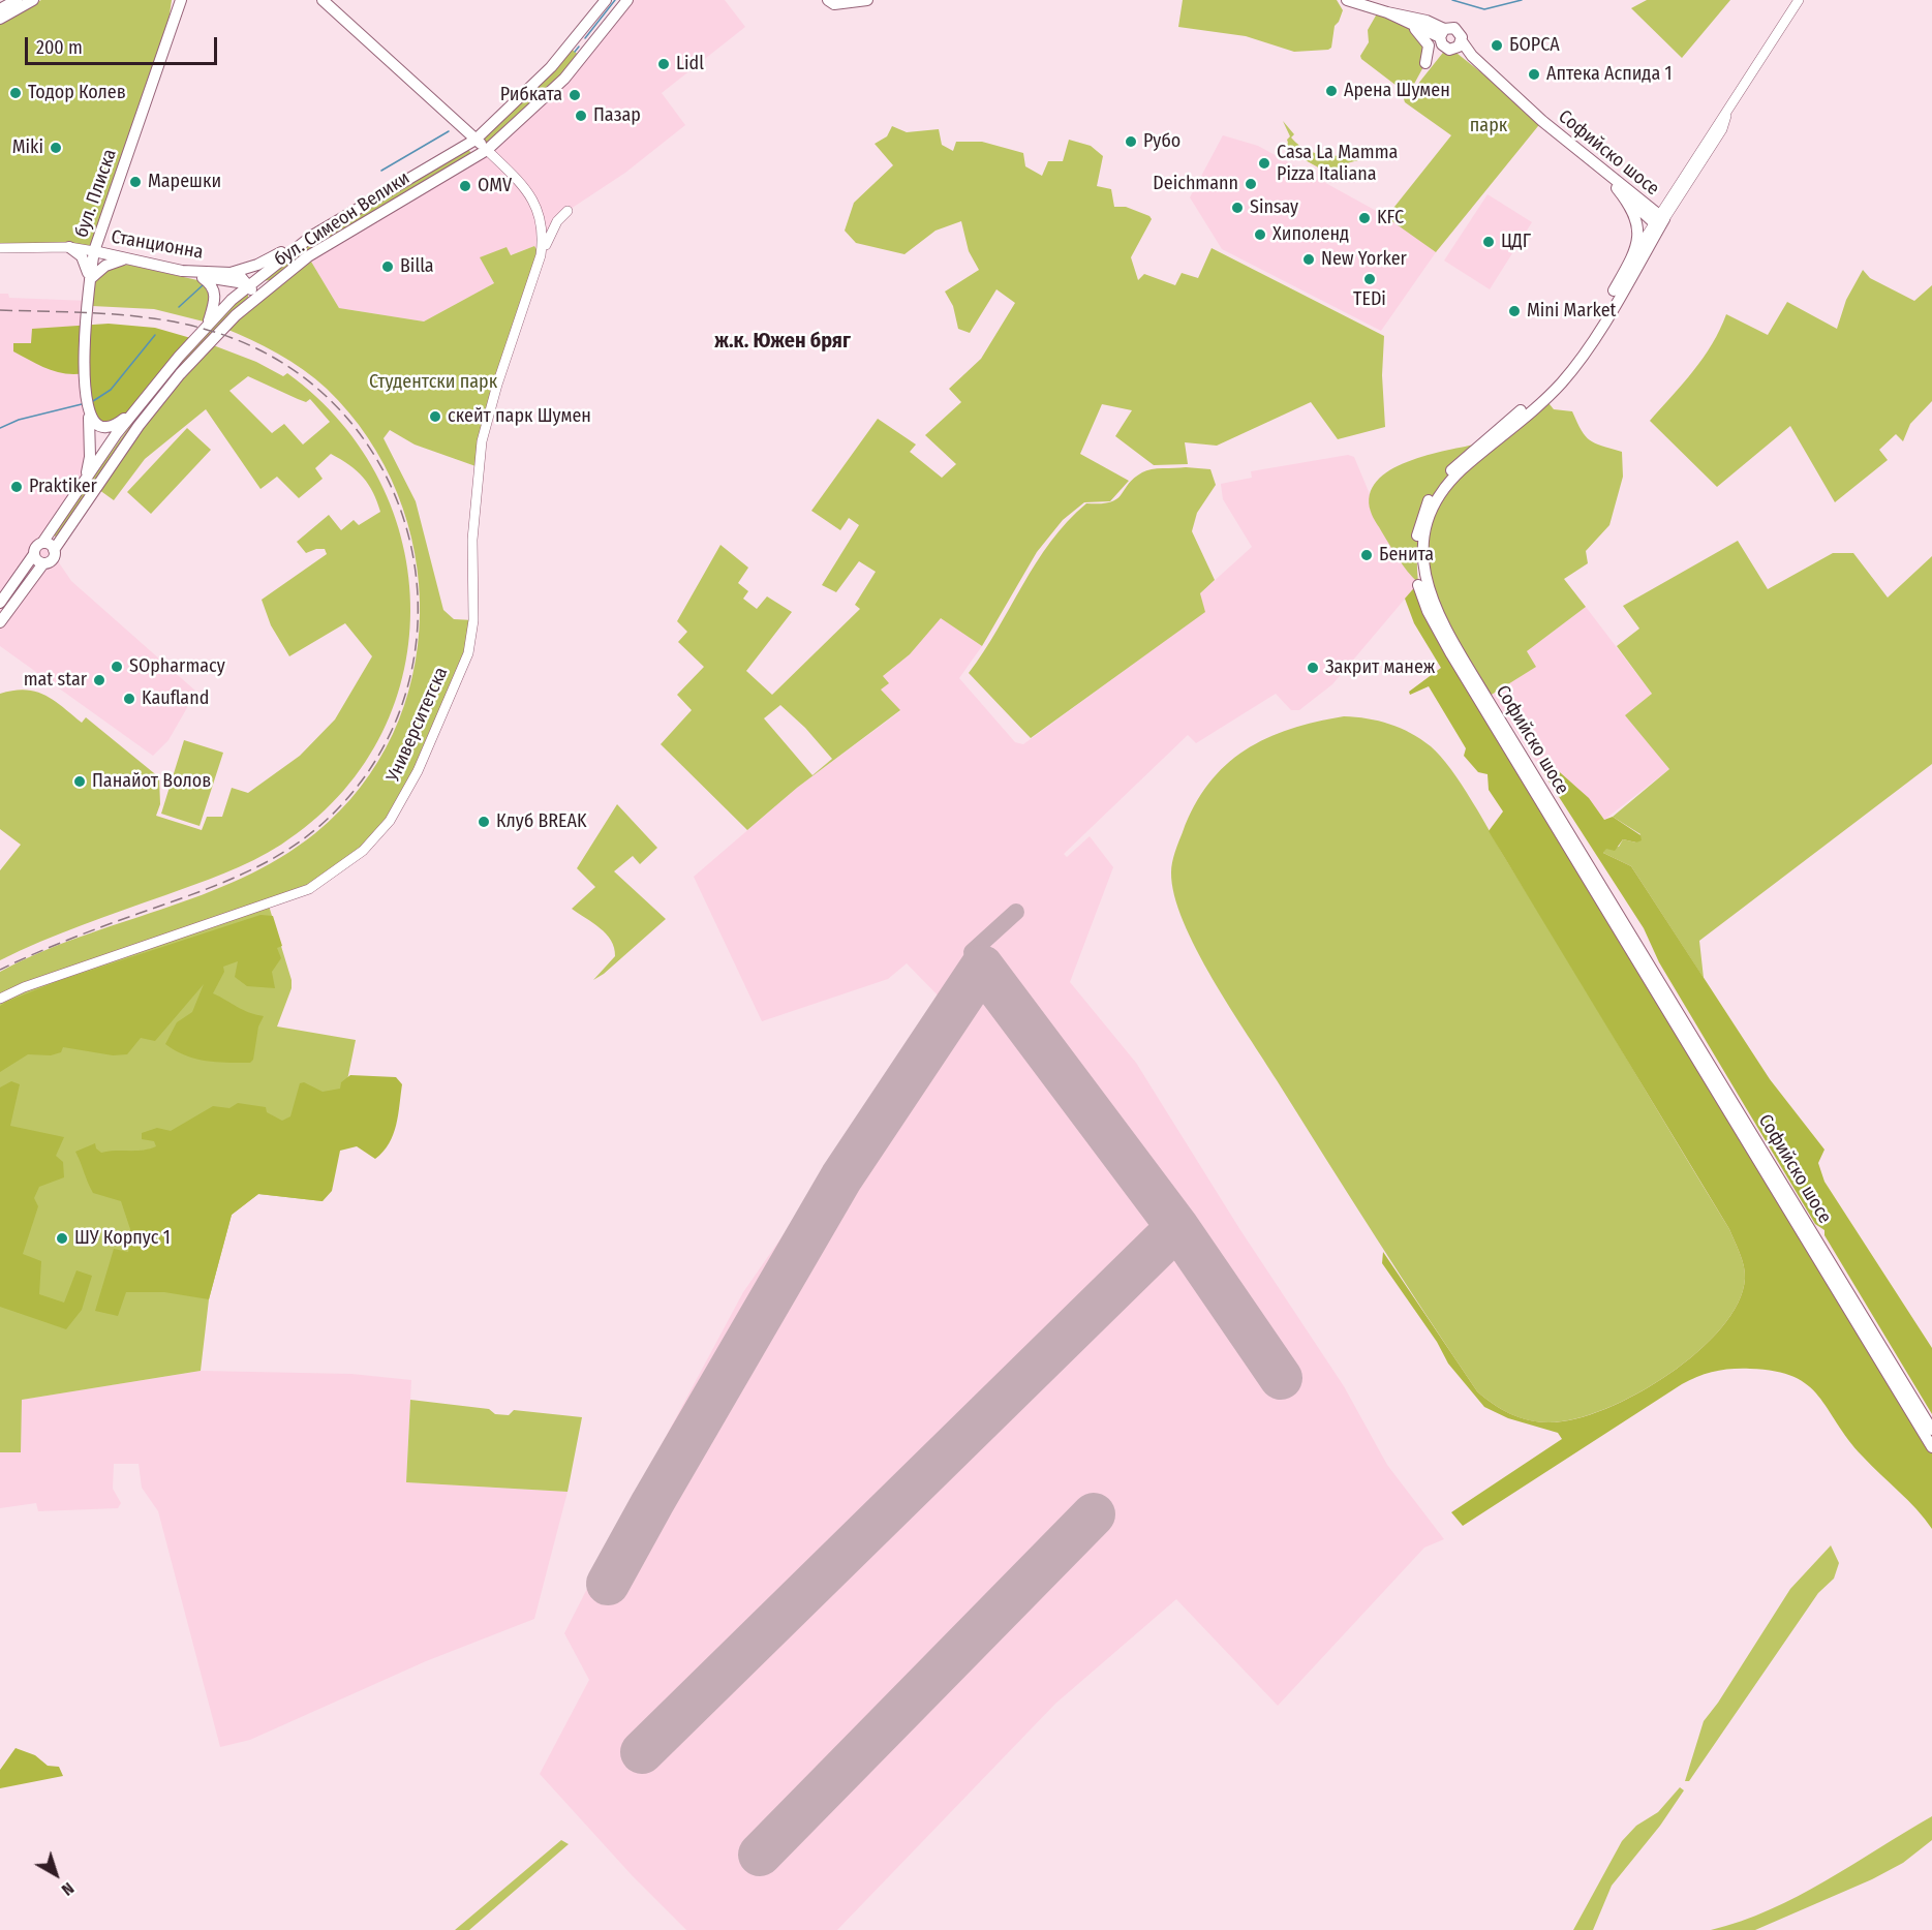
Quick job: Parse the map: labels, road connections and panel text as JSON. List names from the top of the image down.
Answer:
{
  "streets": {
    "main road": [
      "Софийско шосе",
      "бул. Плиска",
      "бул. Симеон Велики",
      "Станционна"
    ],
    "street": ["Университетска"]
  },
  "crossings": [
    ["бул. Плиска", "Станционна"],
    ["бул. Симеон Велики", "Станционна"],
    ["бул. Симеон Велики", "Университетска"]
  ],
  "districts": ["ж.к. Южен бряг"],
  "parks": ["парк", "Студентски парк"],
  "places": [
    "БОРСА",
    "Lidl",
    "Аптека Аспида 1",
    "Арена Шумен",
    "Тодор Колев",
    "Рибката",
    "Пазар",
    "Рубо",
    "Miki",
    "Casa La Mamma Pizza Italiana",
    "Марешки",
    "Deichmann",
    "OMV",
    "Sinsay",
    "KFC",
    "Хиполенд",
    "ЦДГ",
    "New Yorker",
    "Billa",
    "TEDi",
    "Mini Market",
    "скейт парк Шумен",
    "Praktiker",
    "Бенита",
    "SOpharmacy",
    "Закрит манеж",
    "mat star",
    "Kaufland",
    "Панайот Волов",
    "Клуб BREAK",
    "ШУ Корпус 1"
  ],
  "scale_bar": "200 m",
  "north": "bottom right"
}
